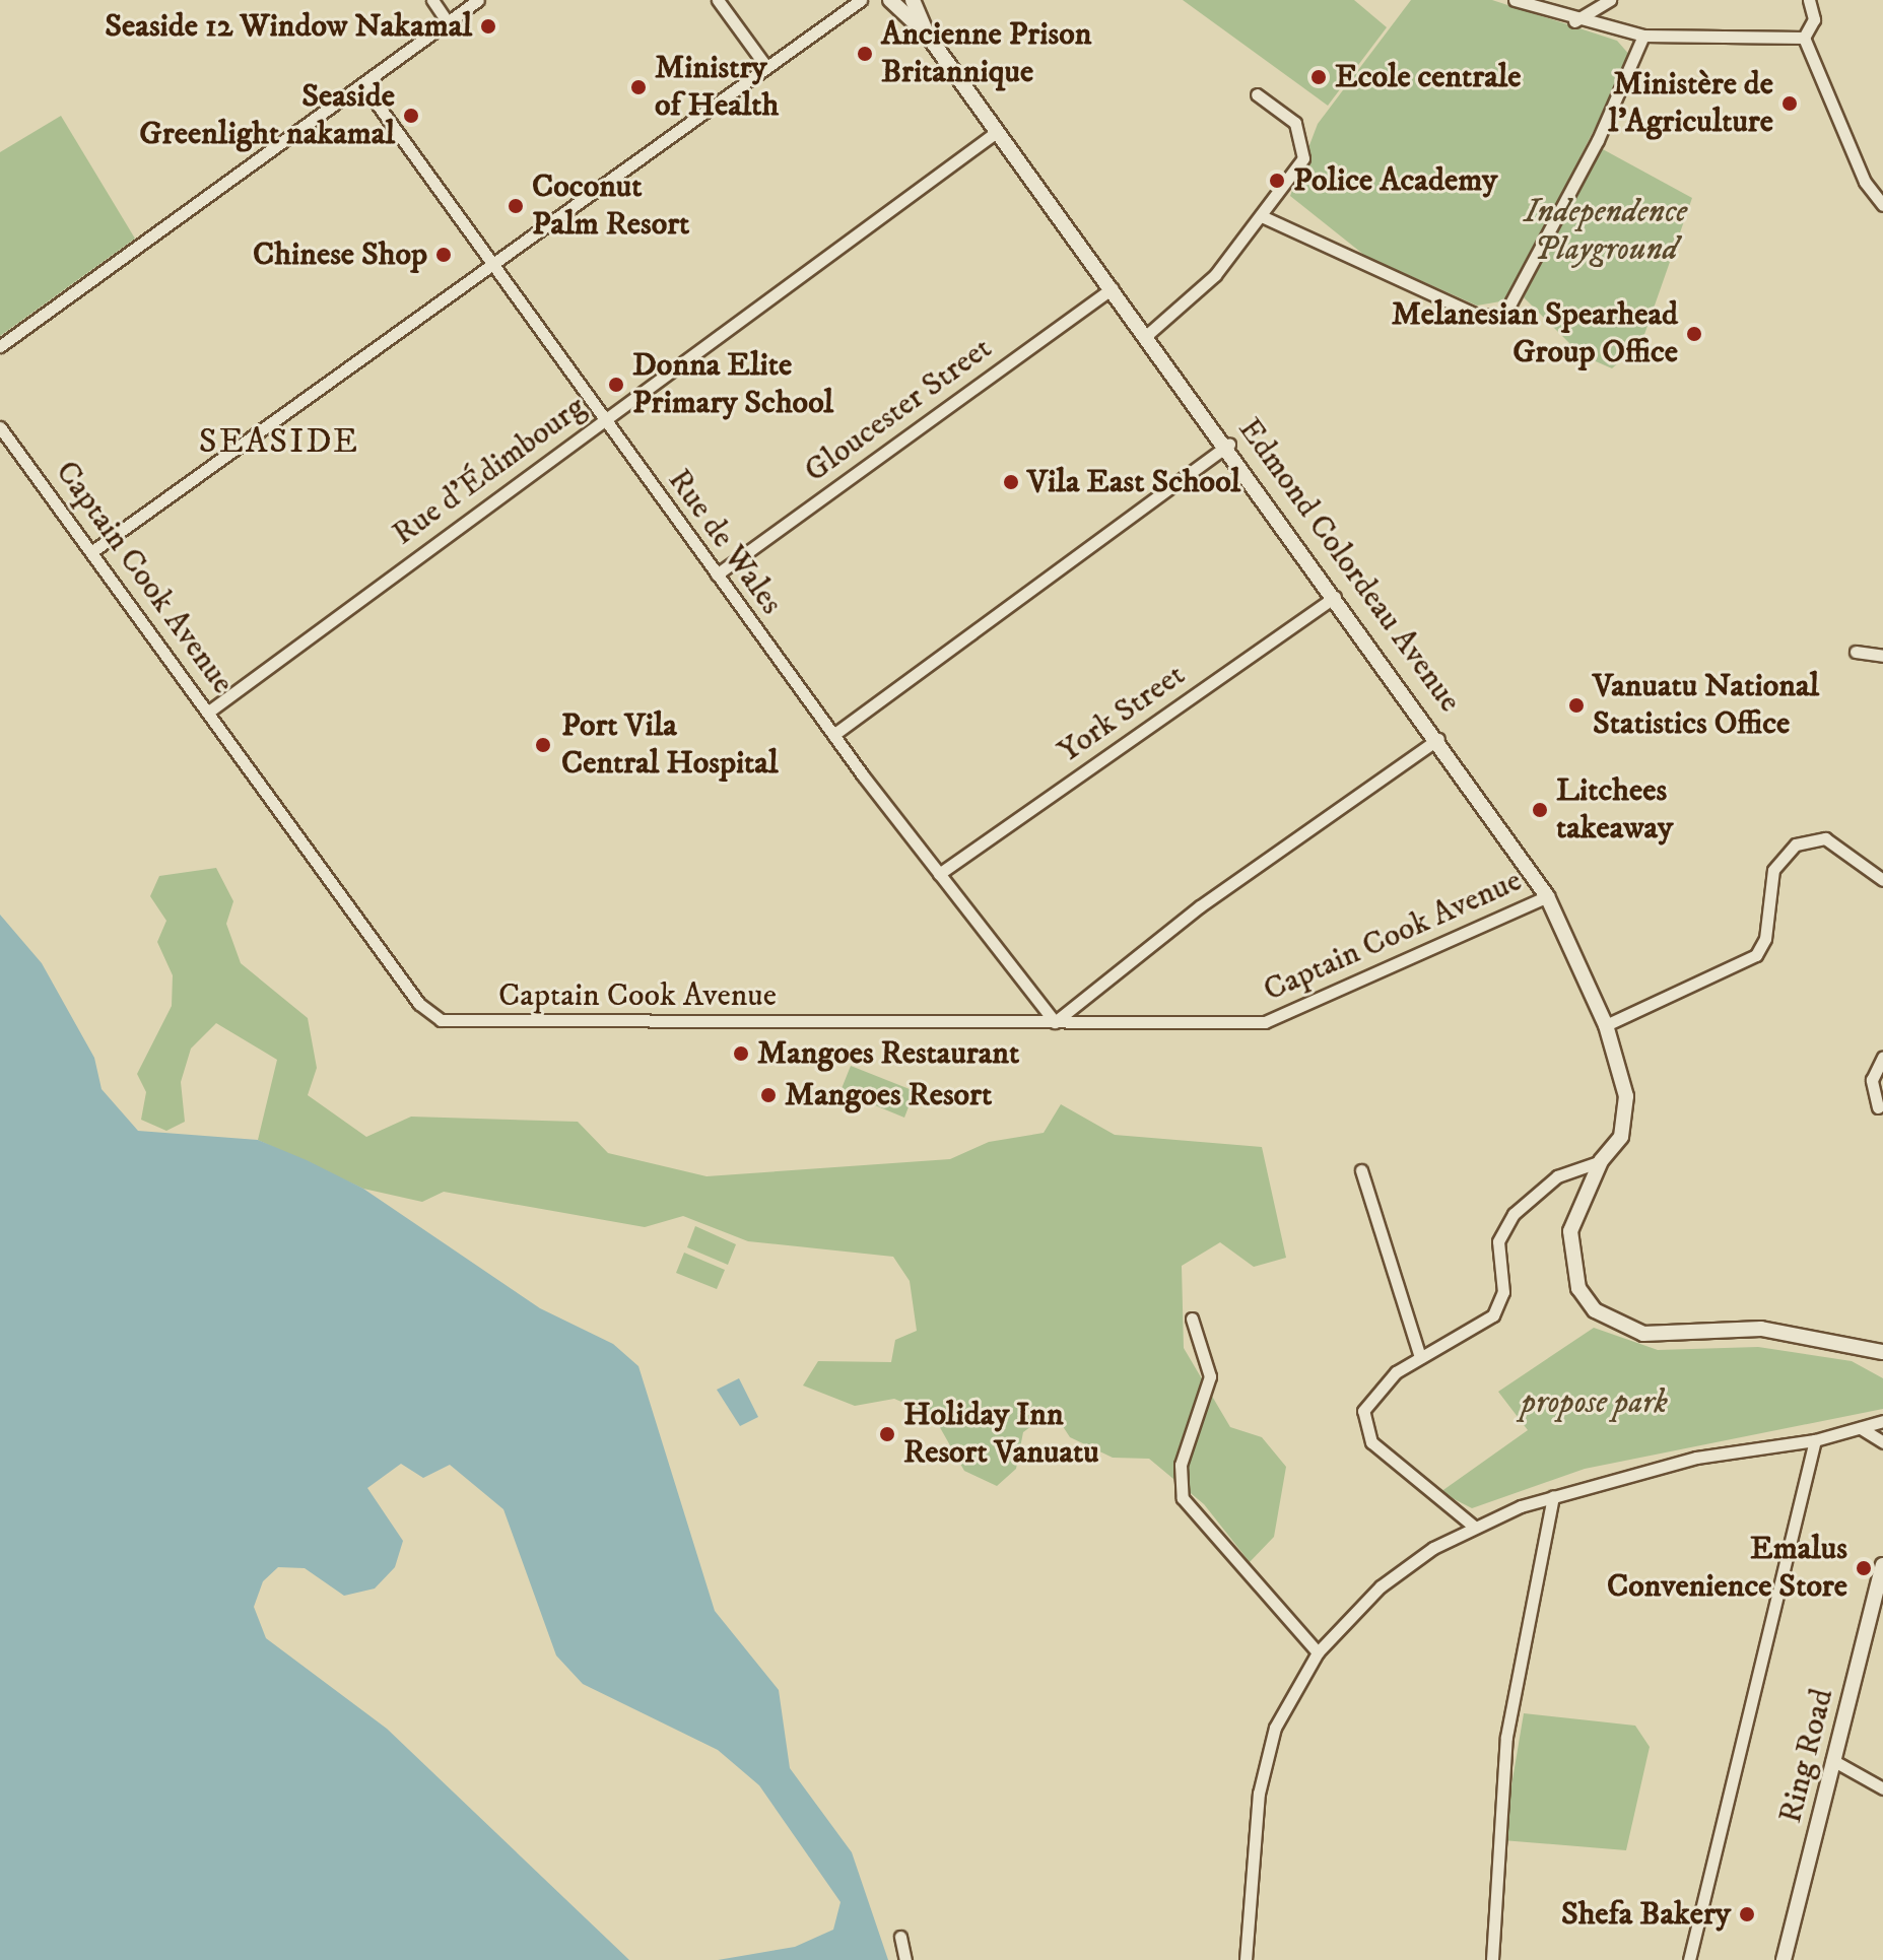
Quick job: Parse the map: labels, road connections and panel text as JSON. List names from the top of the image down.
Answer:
{
  "streets": {
    "street": [
      "Gloucester Street",
      "Rue d'Édimbourg",
      "Rue de Wales",
      "Edmond Colordeau Avenue",
      "Captain Cook Avenue",
      "York Street",
      "Ring Road"
    ]
  },
  "crossings": [
    ["Gloucester Street", "Rue de Wales"],
    ["Gloucester Street", "Edmond Colordeau Avenue"],
    ["Rue d'Édimbourg", "Rue de Wales"],
    ["Rue d'Édimbourg", "Edmond Colordeau Avenue"],
    ["Rue d'Édimbourg", "Captain Cook Avenue"],
    ["Rue de Wales", "Captain Cook Avenue"],
    ["Rue de Wales", "York Street"],
    ["Edmond Colordeau Avenue", "Captain Cook Avenue"],
    ["Edmond Colordeau Avenue", "York Street"]
  ],
  "districts": ["SEASIDE"],
  "parks": ["Independence Playground", "propose park"],
  "places": [
    "Seaside 12 Window Nakamal",
    "Ancienne Prison Britannique",
    "Ecole centrale",
    "Ministry of Health",
    "Ministère de l'Agriculture",
    "Seaside Greenlight nakamal",
    "Police Academy",
    "Coconut Palm Resort",
    "Chinese Shop",
    "Melanesian Spearhead Group Office",
    "Donna Elite Primary School",
    "Vila East School",
    "Vanuatu National Statistics Office",
    "Port Vila Central Hospital",
    "Litchees takeaway",
    "Mangoes Restaurant",
    "Mangoes Resort",
    "Holiday Inn Resort Vanuatu",
    "Emalus Convenience Store",
    "Shefa Bakery"
  ]
}
